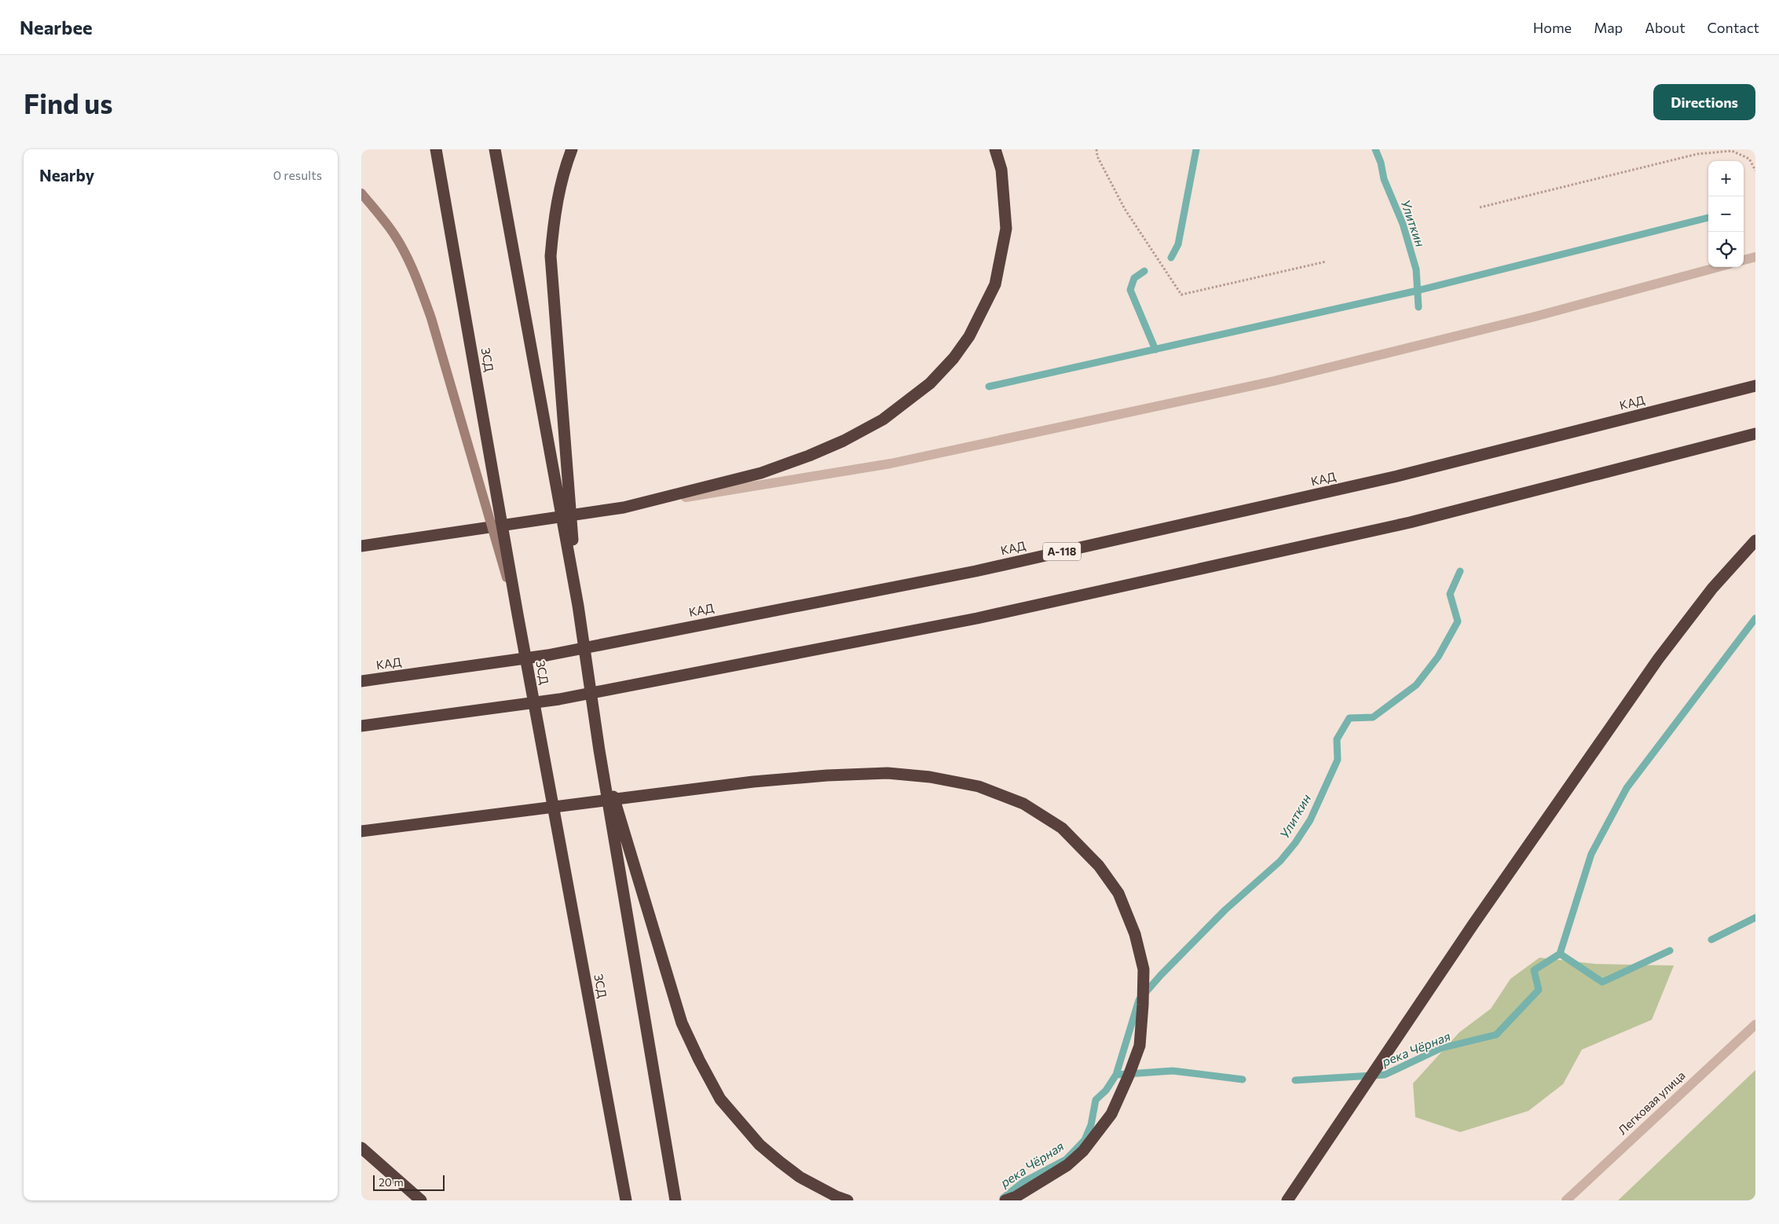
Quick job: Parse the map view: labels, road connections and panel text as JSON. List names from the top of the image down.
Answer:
{
  "streets": {
    "highway": ["ЗСД", "КАД", "А-118"],
    "street": ["Легковая улица"]
  },
  "water": ["Улиткин", "река Чёрная"],
  "scale_bar": "20 m",
  "page": {
    "header": "Nearbee",
    "nav": [
      "Home",
      "Map",
      "About",
      "Contact"
    ],
    "buttons": "Directions",
    "title": "Find us",
    "heading": ["Nearby", "0 results"],
    "map_buttons": ["+", "−"],
    "scale": "20 m"
  }
}
